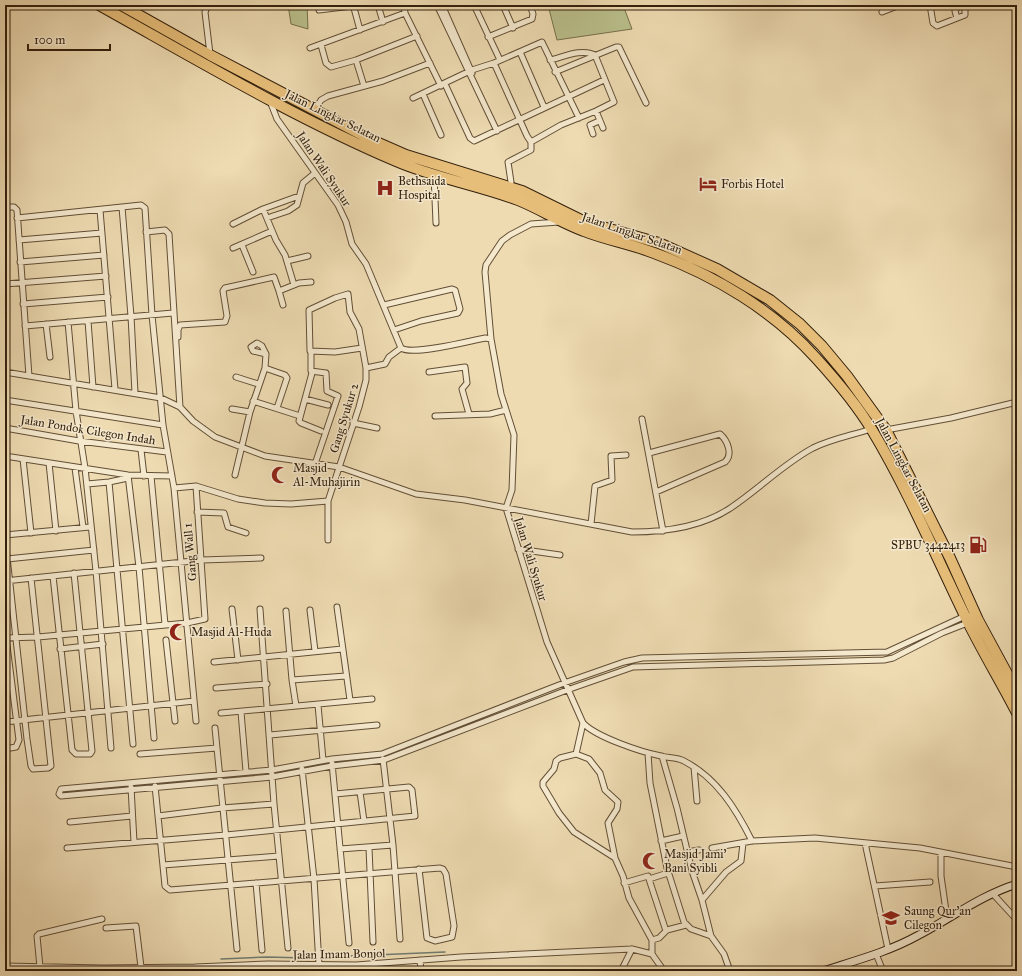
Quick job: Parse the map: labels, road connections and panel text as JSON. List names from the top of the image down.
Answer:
{
  "streets": {
    "highway": ["Jalan Lingkar Selatan"],
    "street": [
      "Jalan Wali Syukur",
      "Gang Syukur 2",
      "Jalan Pondok Cilegon Indah",
      "Gang Wall 1",
      "Jalan Imam Bonjol"
    ]
  },
  "crossings": [
    ["Jalan Lingkar Selatan", "Jalan Wali Syukur"]
  ],
  "places": {
    "hotel": ["Forbis Hotel"],
    "hospital": ["Bethsaida Hospital"],
    "mosque": ["Masjid Al-Muhajirin", "Masjid Al-Huda", "Masjid Jami' Bani Syibli"],
    "fuel station": ["SPBU 3442413"],
    "school or university": ["Saung Qur'an Cilegon"]
  },
  "scale_bar": "100 m"
}
